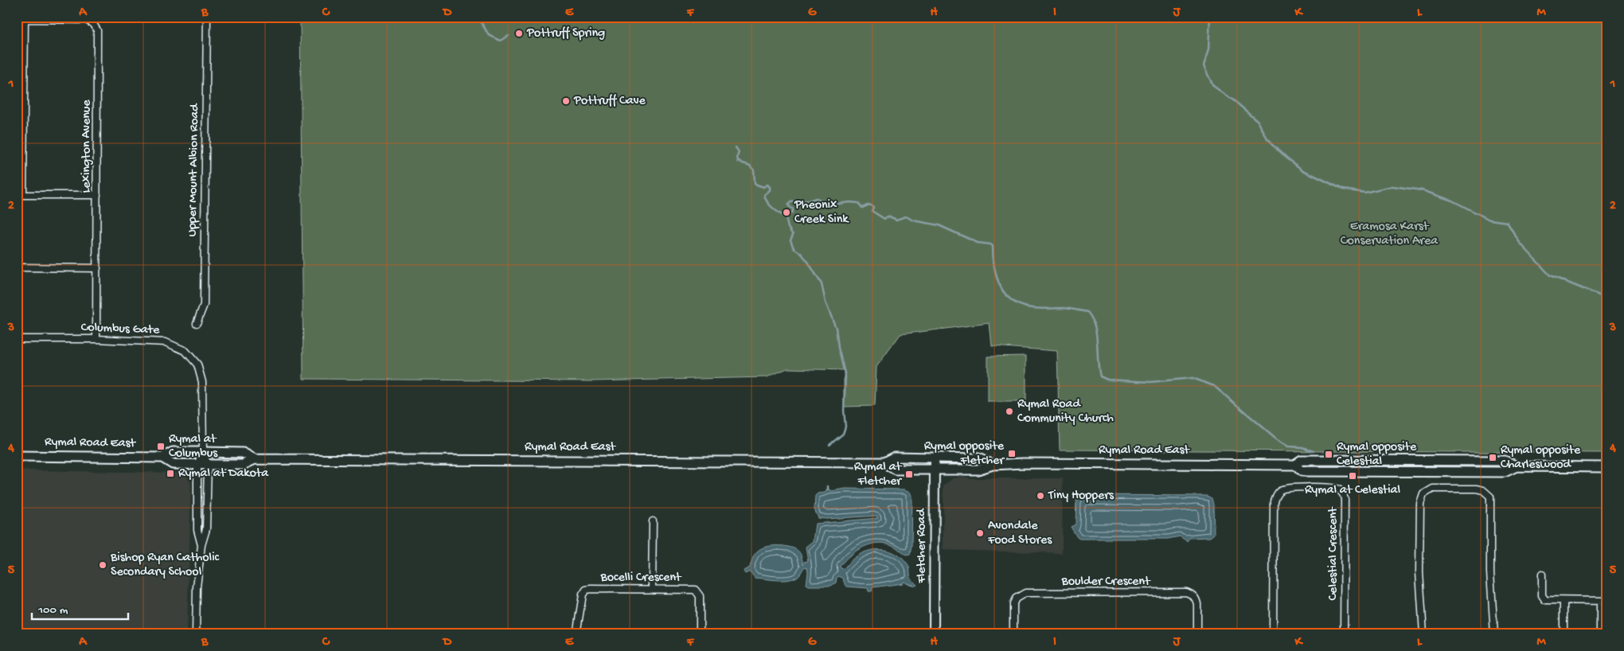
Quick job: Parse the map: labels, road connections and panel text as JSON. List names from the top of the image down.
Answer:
{
  "streets": {
    "main road": ["Rymal Road East"],
    "street": [
      "Lexington Avenue",
      "Upper Mount Albion Road",
      "Columbus Gate",
      "Fletcher Road",
      "Celestial Crescent",
      "Bocelli Crescent",
      "Boulder Crescent"
    ]
  },
  "crossings": [
    ["Lexington Avenue", "Columbus Gate"],
    ["Columbus Gate", "Rymal Road East"],
    ["Rymal Road East", "Fletcher Road"]
  ],
  "parks": ["Eramosa Karst Conservation Area"],
  "places": {
    "other": [
      "Pottruff Spring",
      "Pottruff Cave",
      "Pheonix Creek Sink",
      "Rymal Road Community Church",
      "Tiny Hoppers",
      "Avondale Food Stores",
      "Bishop Ryan Catholic Secondary School"
    ],
    "transit": [
      "Rymal at Columbus",
      "Rymal opposite Fletcher",
      "Rymal opposite Celestial",
      "Rymal opposite Charleswood",
      "Rymal at Dakota",
      "Rymal at Fletcher",
      "Rymal at Celestial"
    ]
  },
  "scale_bar": "100 m",
  "grid": {
    "columns": [
      "A",
      "B",
      "C",
      "D",
      "E",
      "F",
      "G",
      "H",
      "I",
      "J",
      "K",
      "L",
      "M"
    ],
    "rows": [
      "1",
      "2",
      "3",
      "4",
      "5"
    ]
  }
}
